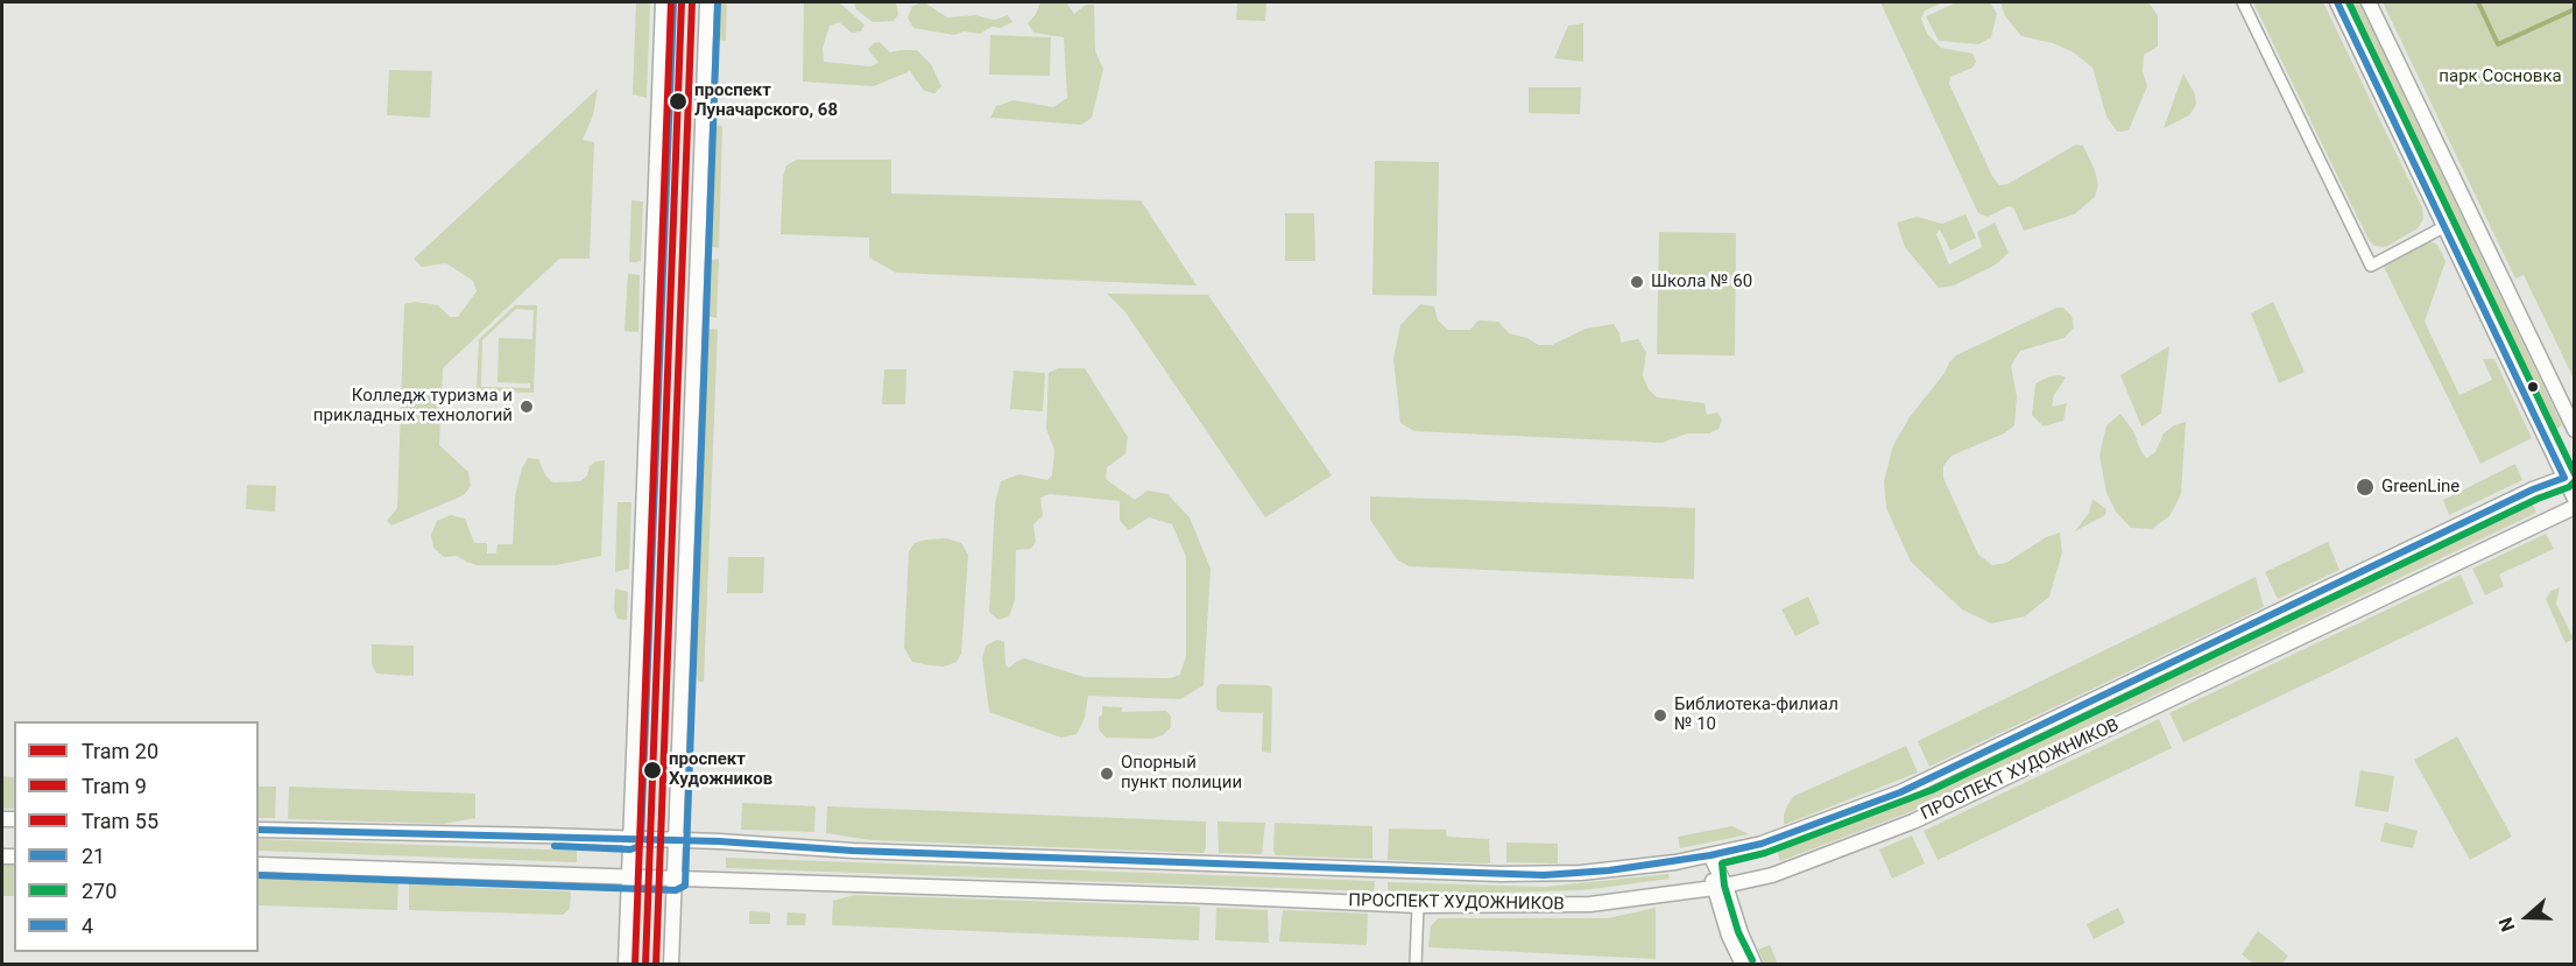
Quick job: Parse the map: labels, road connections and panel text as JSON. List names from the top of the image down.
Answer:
{
  "streets": {
    "street": ["ПРОСПЕКТ ХУДОЖНИКОВ"]
  },
  "parks": ["парк Сосновка"],
  "places": [
    "проспект Луначарского, 68",
    "Школа № 60",
    "Колледж туризма и прикладных технологий",
    "GreenLine",
    "Библиотека-филиал № 10",
    "проспект Художников",
    "Опорный пункт полиции"
  ],
  "lines": [
    "tram line 20",
    "tram line 9",
    "tram line 55",
    "transit line 21",
    "transit line 270",
    "transit line 4"
  ],
  "legend": [
    "Tram 20",
    "Tram 9",
    "Tram 55",
    "21",
    "270",
    "4"
  ],
  "north": "left"
}
